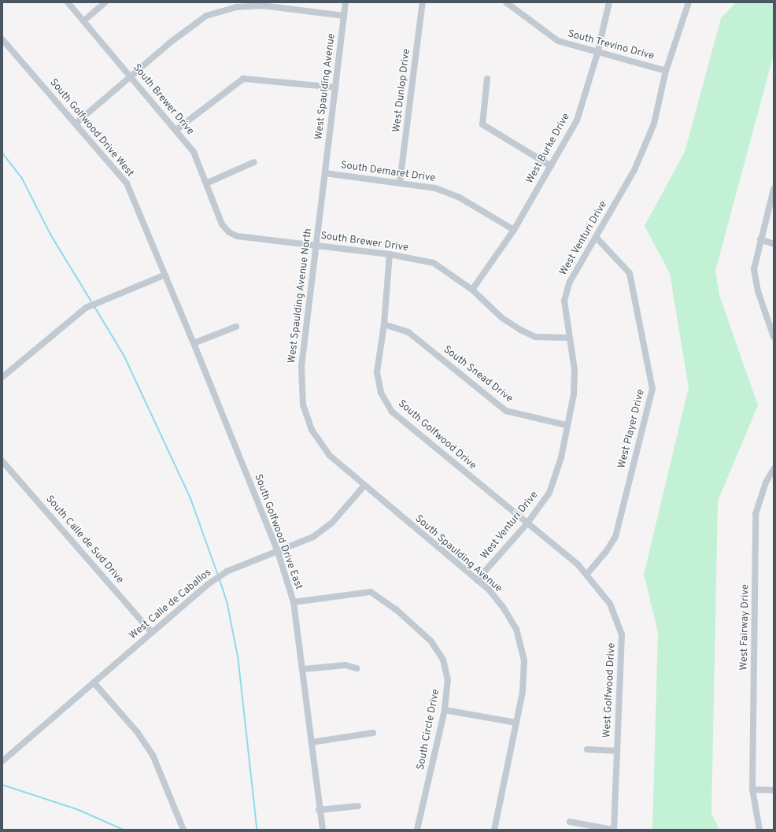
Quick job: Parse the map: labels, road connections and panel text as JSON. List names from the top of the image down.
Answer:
{
  "streets": {
    "street": [
      "South Trevino Drive",
      "West Spaulding Avenue",
      "West Dunlop Drive",
      "South Brewer Drive",
      "South Golfwood Drive West",
      "West Burke Drive",
      "South Demaret Drive",
      "West Venturi Drive",
      "West Spaulding Avenue North",
      "South Snead Drive",
      "West Player Drive",
      "South Golfwood Drive",
      "South Golfwood Drive East",
      "South Calle de Sud Drive",
      "South Spaulding Avenue",
      "West Calle de Caballos",
      "West Fairway Drive",
      "West Golfwood Drive",
      "South Circle Drive"
    ]
  },
  "crossings": [
    ["South Trevino Drive", "West Burke Drive"],
    ["South Trevino Drive", "West Venturi Drive"],
    ["West Spaulding Avenue", "South Demaret Drive"],
    ["West Spaulding Avenue", "West Spaulding Avenue North"],
    ["West Dunlop Drive", "South Demaret Drive"],
    ["South Brewer Drive", "West Burke Drive"],
    ["South Brewer Drive", "West Venturi Drive"],
    ["South Brewer Drive", "West Spaulding Avenue North"],
    ["South Brewer Drive", "South Golfwood Drive"],
    ["South Golfwood Drive West", "South Golfwood Drive East"],
    ["West Burke Drive", "South Demaret Drive"],
    ["South Demaret Drive", "West Spaulding Avenue North"],
    ["West Venturi Drive", "South Snead Drive"],
    ["West Venturi Drive", "West Player Drive"],
    ["West Venturi Drive", "South Golfwood Drive"],
    ["West Venturi Drive", "South Spaulding Avenue"],
    ["West Spaulding Avenue North", "South Spaulding Avenue"],
    ["South Snead Drive", "South Golfwood Drive"],
    ["West Player Drive", "West Golfwood Drive"],
    ["South Golfwood Drive", "West Golfwood Drive"],
    ["South Golfwood Drive East", "West Calle de Caballos"],
    ["South Golfwood Drive East", "South Circle Drive"],
    ["South Calle de Sud Drive", "West Calle de Caballos"],
    ["South Spaulding Avenue", "West Calle de Caballos"]
  ]
}
